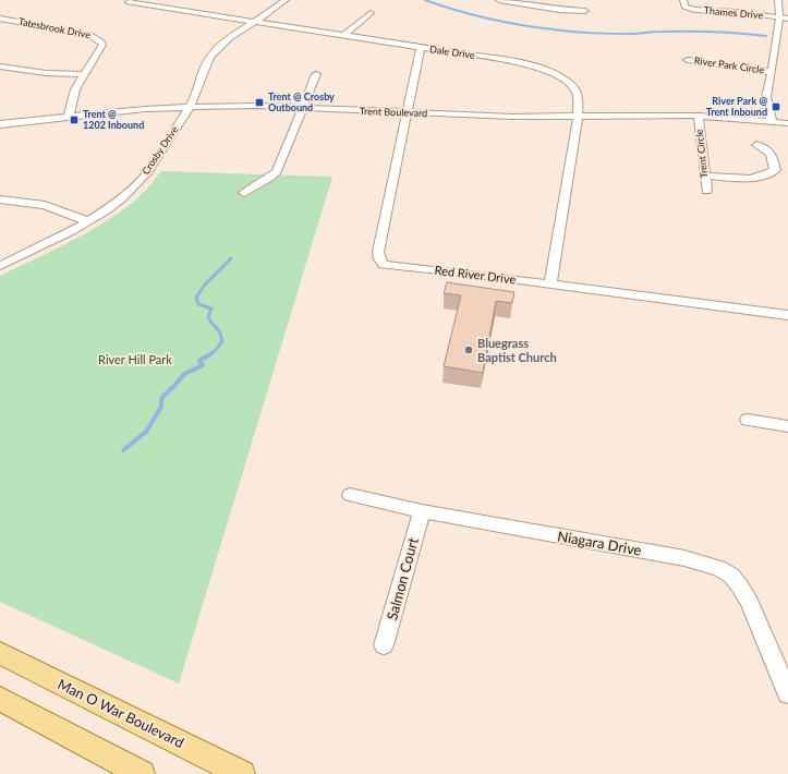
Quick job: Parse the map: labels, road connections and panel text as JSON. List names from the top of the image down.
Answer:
{
  "streets": {
    "main road": ["Man O War Boulevard"],
    "street": [
      "Thames Drive",
      "Tatesbrook Drive",
      "Dale Drive",
      "River Park Circle",
      "Trent Boulevard",
      "Crosby Drive",
      "Trent Circle",
      "Red River Drive",
      "Niagara Drive",
      "Salmon Court"
    ]
  },
  "crossings": [
    ["Tatesbrook Drive", "Trent Boulevard"],
    ["Dale Drive", "Trent Boulevard"],
    ["Dale Drive", "Crosby Drive"],
    ["Dale Drive", "Red River Drive"],
    ["Trent Boulevard", "Crosby Drive"],
    ["Trent Boulevard", "Trent Circle"],
    ["Trent Boulevard", "Red River Drive"],
    ["Niagara Drive", "Salmon Court"]
  ],
  "parks": ["River Hill Park"],
  "places": {
    "transit": ["Trent @ Crosby Outbound", "River Park @ Trent Inbound", "Trent @ 1202 Inbound"],
    "other": ["Bluegrass Baptist Church"]
  }
}
